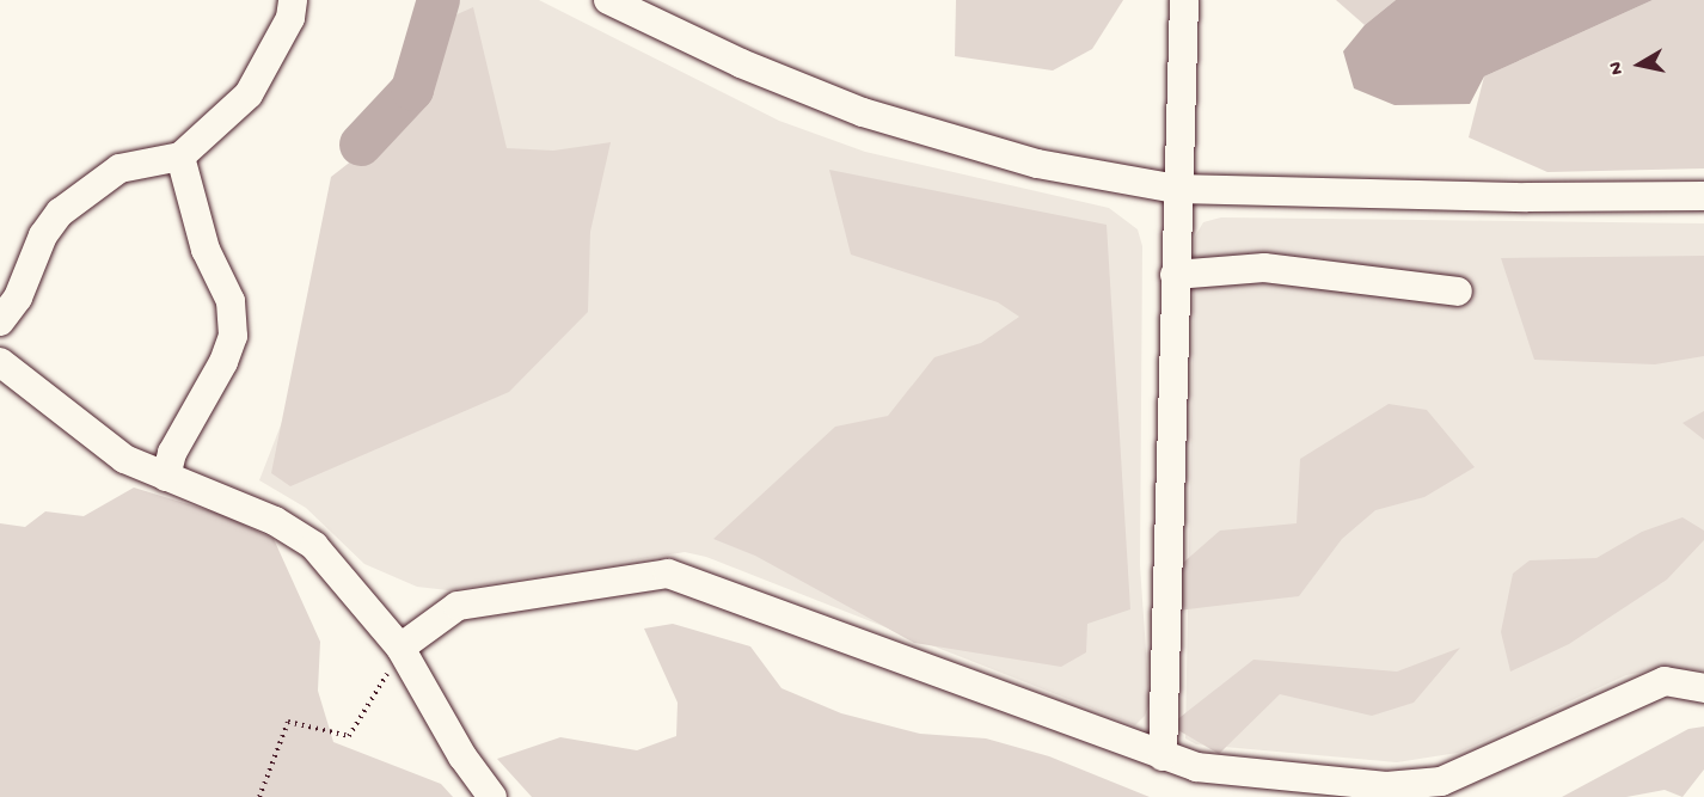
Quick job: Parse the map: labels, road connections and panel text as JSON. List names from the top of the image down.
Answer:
{
  "north": "left"
}
